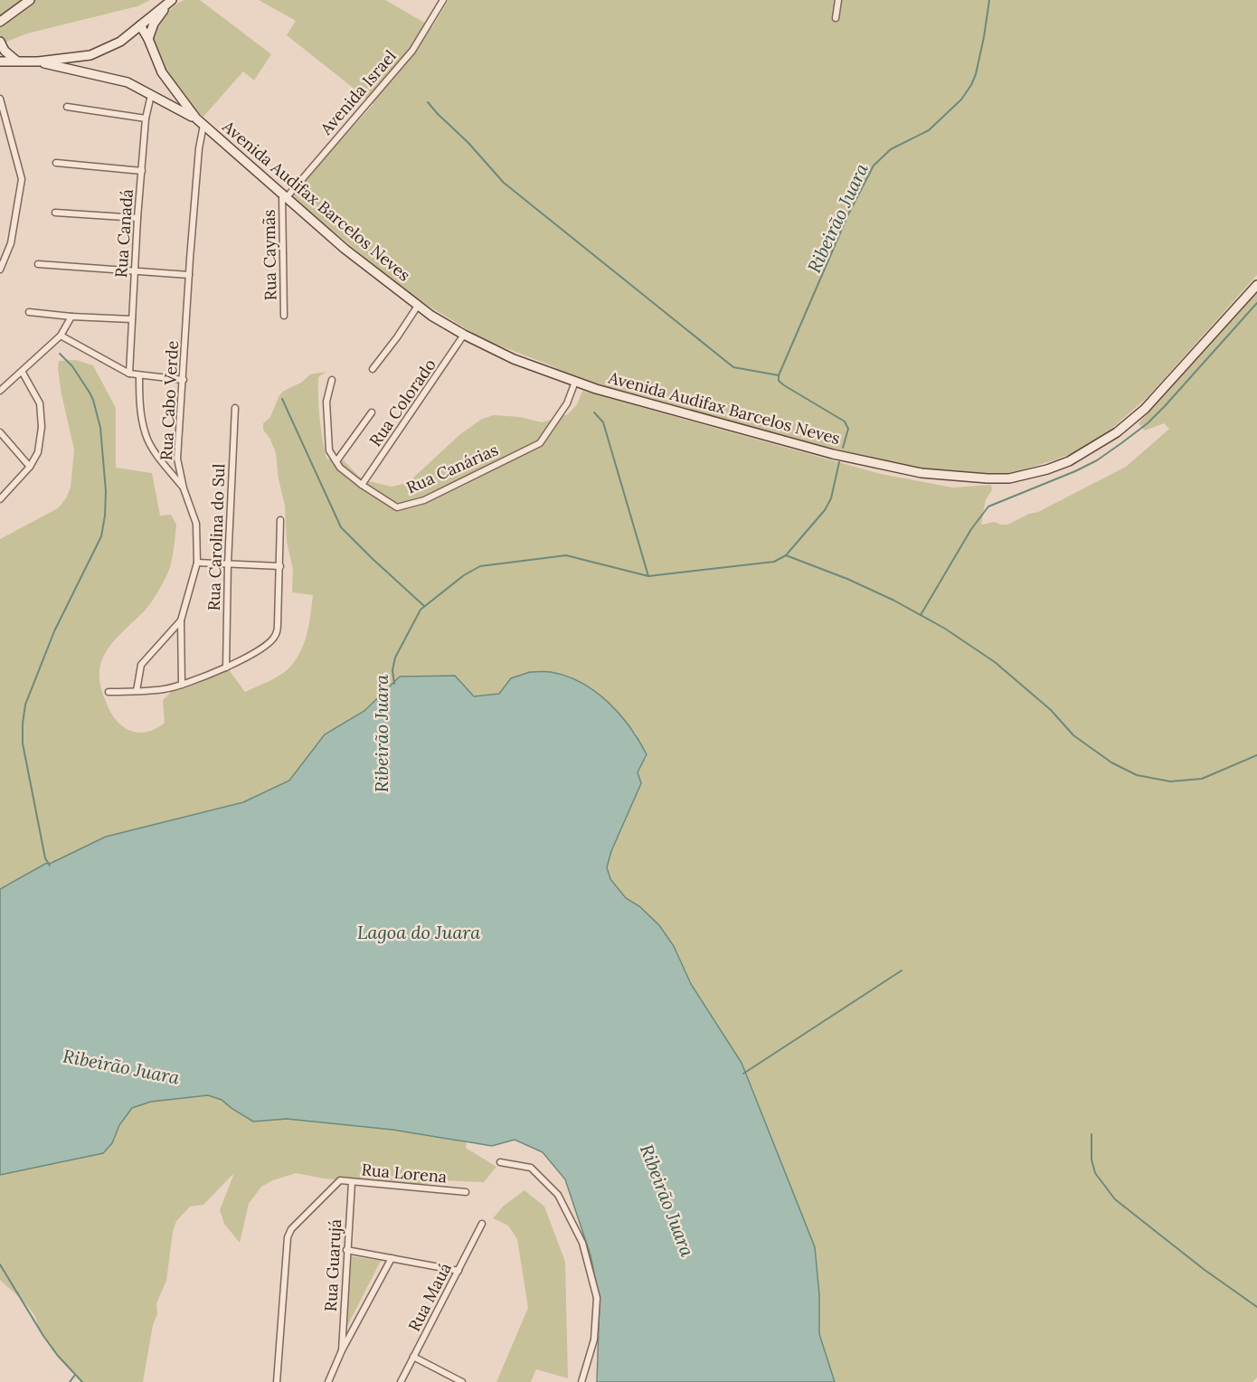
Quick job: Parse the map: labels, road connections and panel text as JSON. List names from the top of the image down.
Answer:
{
  "streets": {
    "main road": ["Avenida Audifax Barcelos Neves"],
    "street": [
      "Avenida Israel",
      "Rua Canadá",
      "Rua Caymãs",
      "Rua Cabo Verde",
      "Rua Colorado",
      "Rua Canárias",
      "Rua Carolina do Sul",
      "Rua Lorena",
      "Rua Guarujá",
      "Rua Mauá"
    ]
  },
  "crossings": [
    ["Avenida Israel", "Avenida Audifax Barcelos Neves"],
    ["Avenida Israel", "Rua Caymãs"],
    ["Avenida Audifax Barcelos Neves", "Rua Canadá"],
    ["Avenida Audifax Barcelos Neves", "Rua Caymãs"],
    ["Avenida Audifax Barcelos Neves", "Rua Cabo Verde"],
    ["Avenida Audifax Barcelos Neves", "Rua Colorado"],
    ["Avenida Audifax Barcelos Neves", "Rua Canárias"],
    ["Rua Colorado", "Rua Canárias"],
    ["Rua Lorena", "Rua Guarujá"]
  ],
  "water": ["Ribeirão Juara", "Lagoa do Juara"]
}
